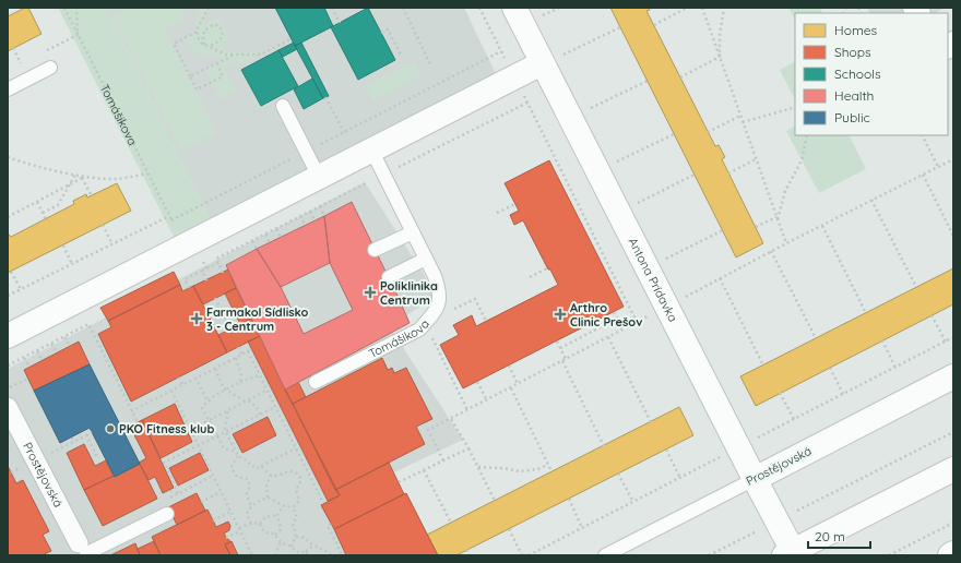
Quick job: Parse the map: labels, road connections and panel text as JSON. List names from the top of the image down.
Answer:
{
  "streets": {
    "street": ["Antona Prídavka", "Prostějovská"],
    "lane": ["Tomášikova"]
  },
  "crossings": [
    ["Antona Prídavka", "Prostějovská"]
  ],
  "places": {
    "health": ["Poliklinika Centrum", "Arthro Clinic Prešov", "Farmakol Sídlisko 3 - Centrum"],
    "other": ["PKO Fitness klub"]
  },
  "legend": [
    "Homes",
    "Shops",
    "Schools",
    "Health",
    "Public"
  ],
  "scale_bar": "20 m"
}
